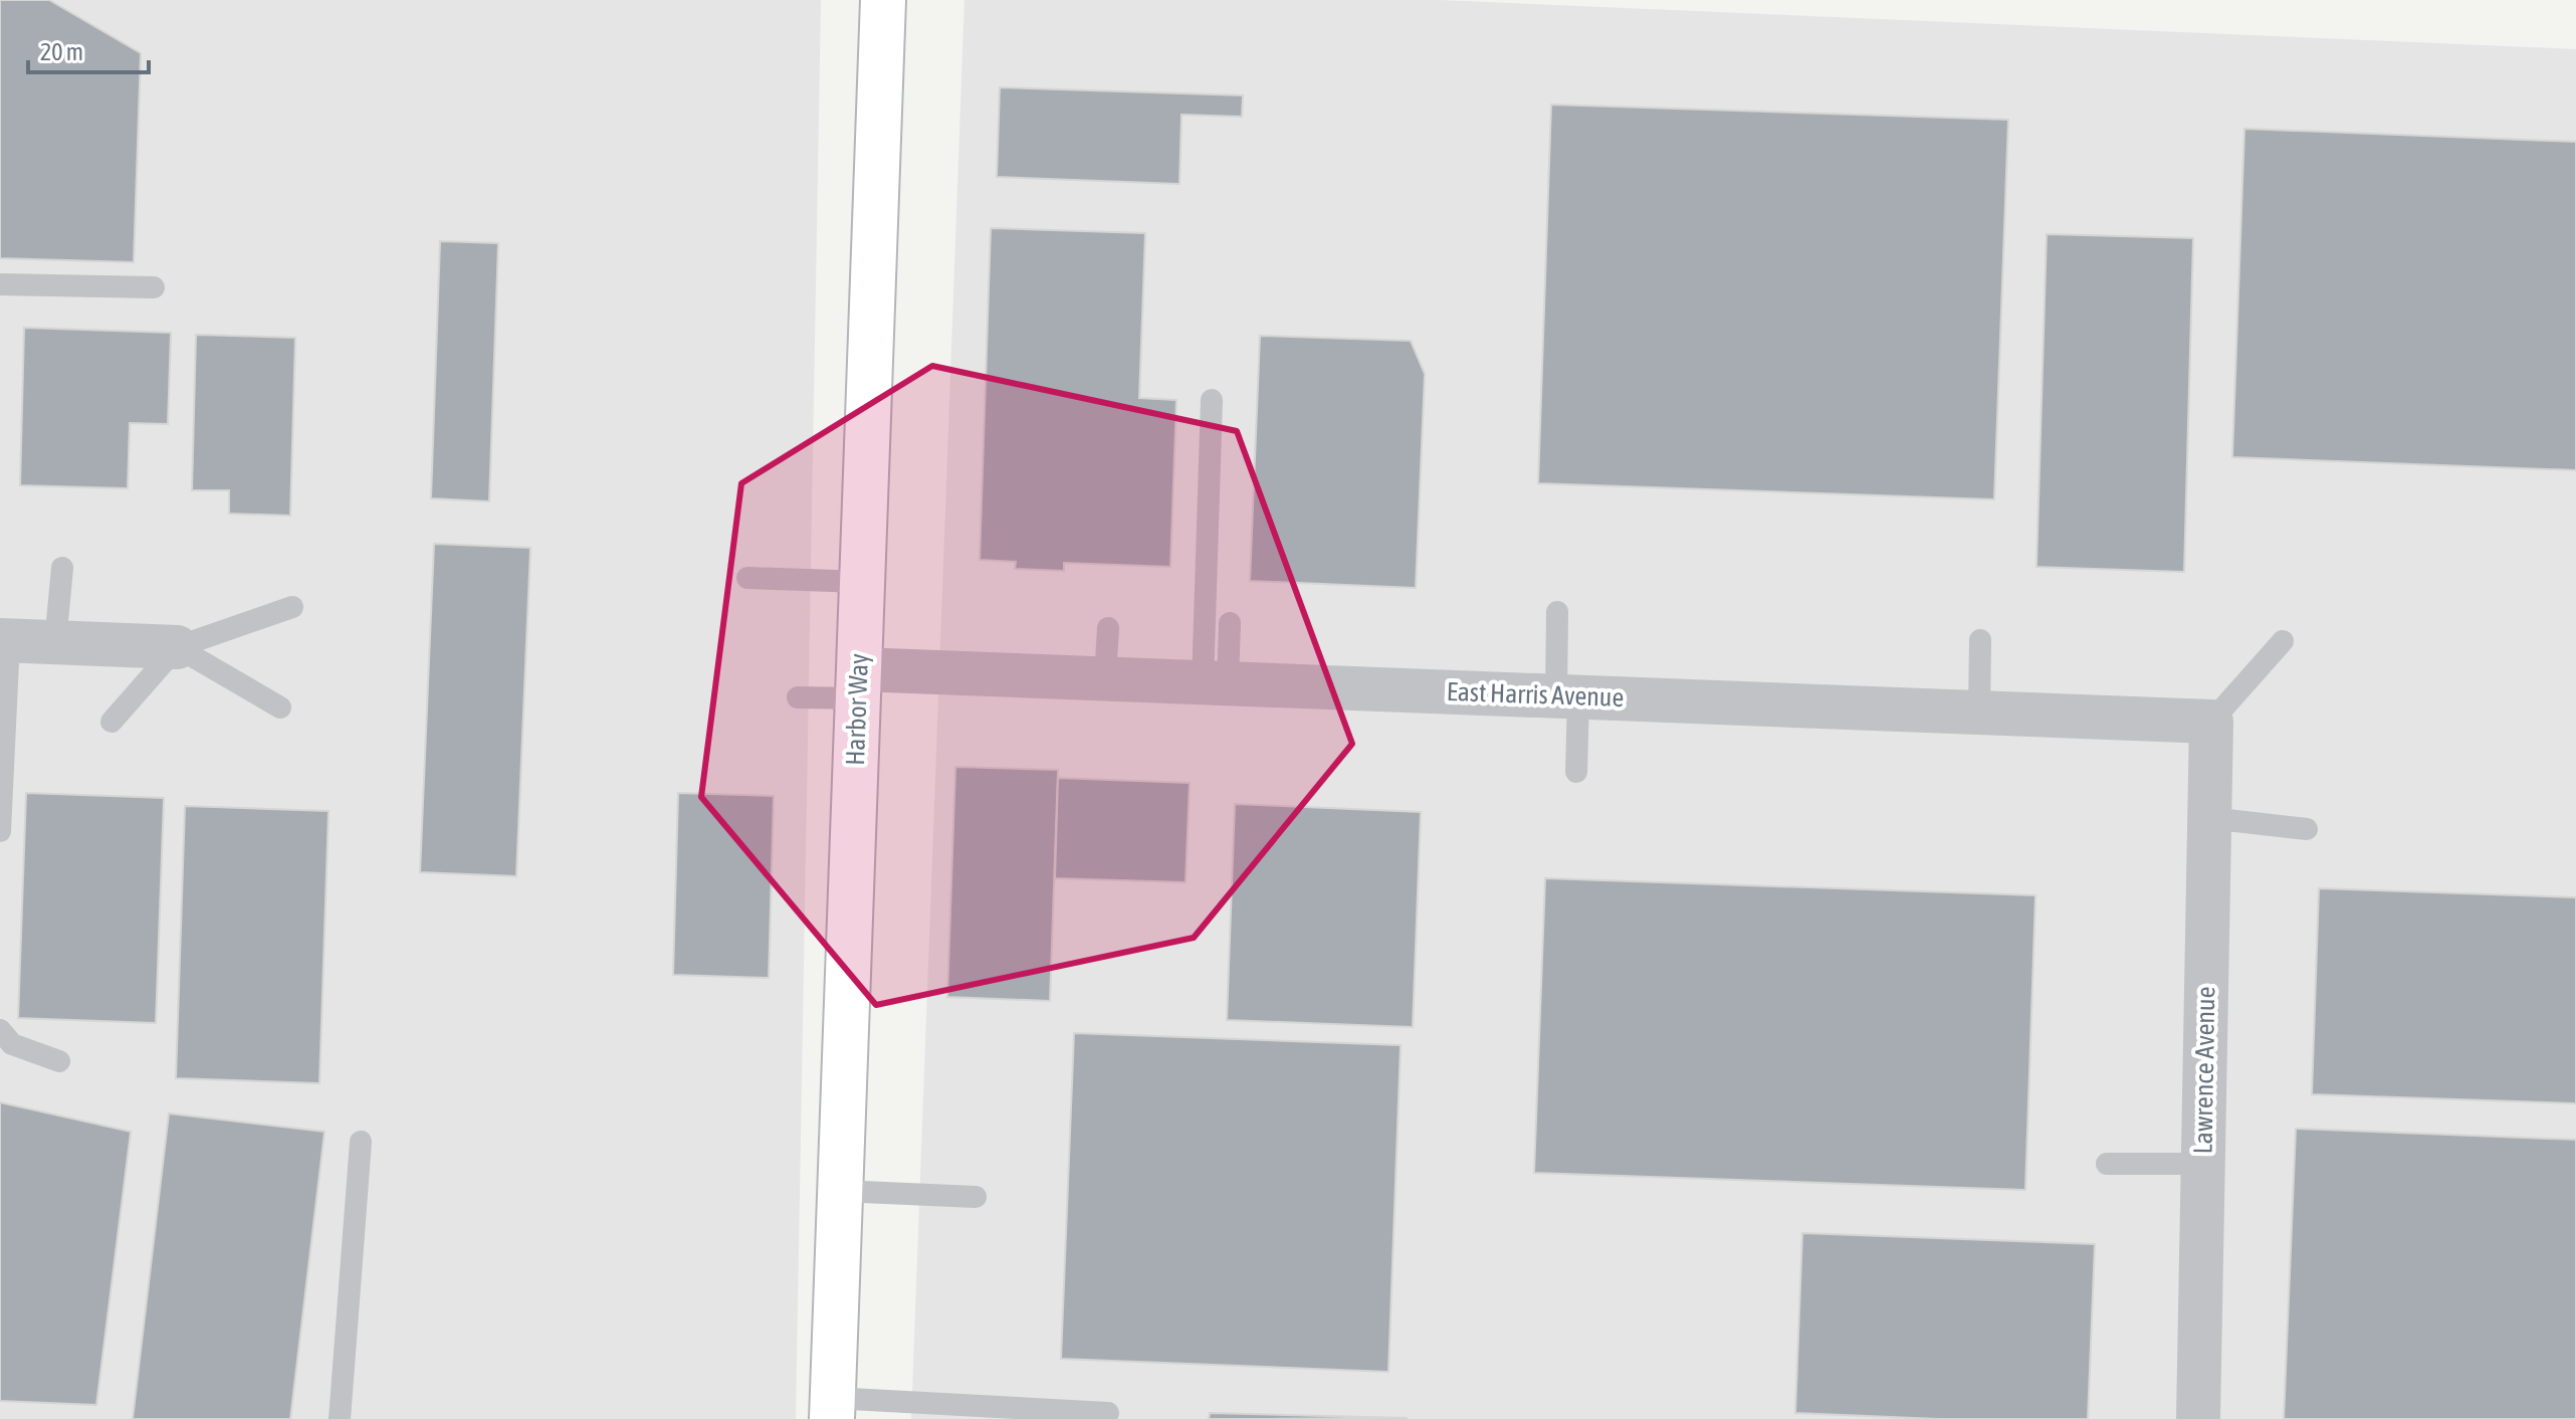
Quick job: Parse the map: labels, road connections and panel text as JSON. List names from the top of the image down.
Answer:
{
  "streets": {
    "street": ["East Harris Avenue", "Harbor Way", "Lawrence Avenue"]
  },
  "crossings": [
    ["East Harris Avenue", "Harbor Way"],
    ["East Harris Avenue", "Lawrence Avenue"]
  ],
  "scale_bar": "20 m"
}
